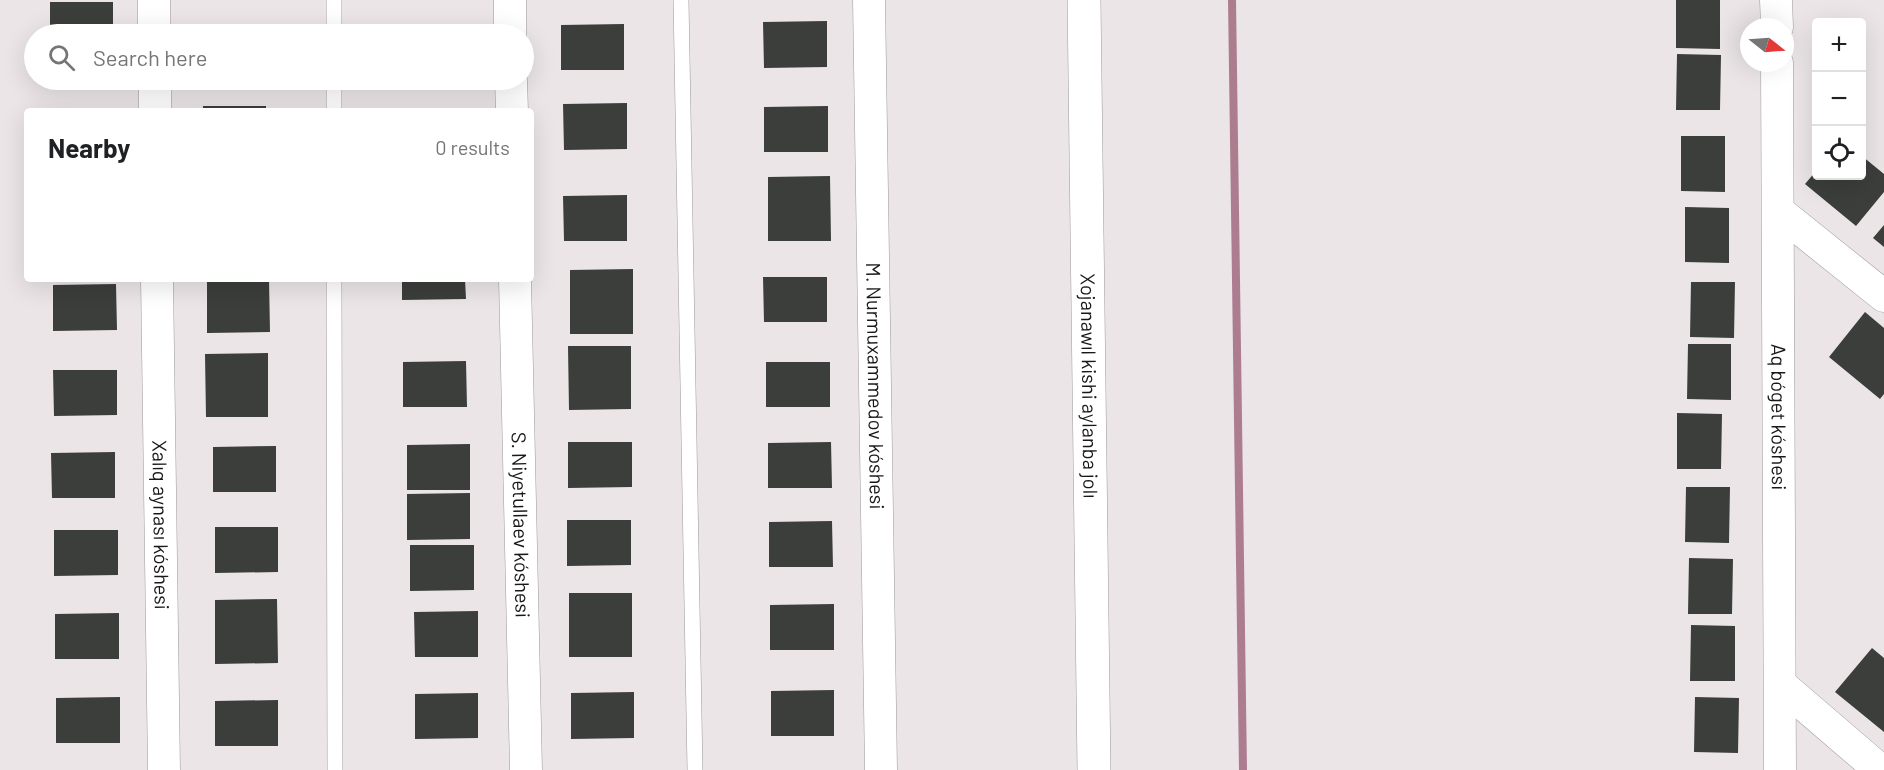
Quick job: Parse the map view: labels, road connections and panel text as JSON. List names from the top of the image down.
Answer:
{
  "streets": {
    "main road": ["Xojanawıl kishi aylanba jolı"],
    "street": [
      "M. Nurmuxammedov kóshesi",
      "Aq bóget kóshesi",
      "S. Niyetullaev kóshesi",
      "Xalıq aynası kóshesi"
    ]
  },
  "north": "right",
  "page": {
    "map_buttons": ["+", "−"],
    "search": "Search here",
    "heading": ["Nearby", "0 results"]
  }
}
